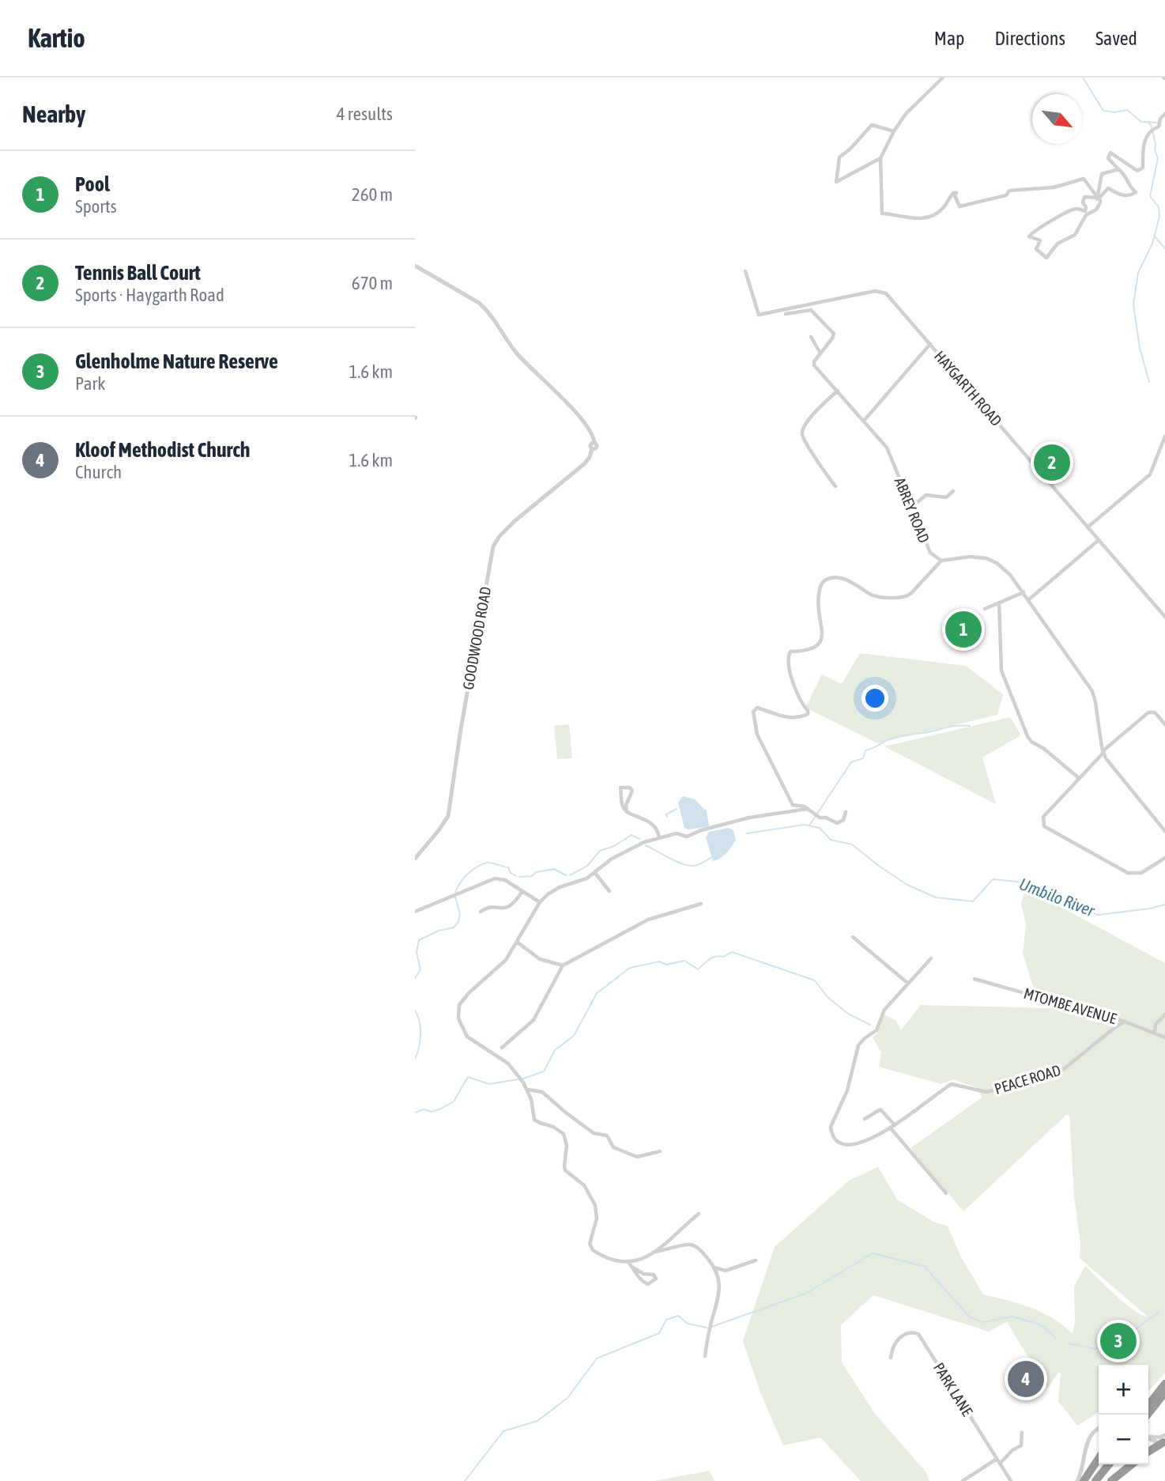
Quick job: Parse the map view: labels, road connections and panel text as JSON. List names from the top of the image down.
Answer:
{
  "streets": {
    "street": [
      "HAYGARTH ROAD",
      "ABREY ROAD",
      "GOODWOOD ROAD",
      "MTOMBE AVENUE",
      "PEACE ROAD",
      "PARK LANE"
    ]
  },
  "crossings": [
    ["MTOMBE AVENUE", "PEACE ROAD"]
  ],
  "water": ["Umbilo River"],
  "north": "bottom right",
  "page": {
    "header": "Kartio",
    "nav": ["Map", "Directions", "Saved"],
    "heading": ["Nearby", "4 results"],
    "list": [
      {
        "mark": "1",
        "name": "Pool",
        "note": "Sports",
        "value": "260 m"
      },
      {
        "mark": "2",
        "name": "Tennis Ball Court",
        "note": "Sports · Haygarth Road",
        "value": "670 m"
      },
      {
        "mark": "3",
        "name": "Glenholme Nature Reserve",
        "note": "Park",
        "value": "1.6 km"
      },
      {
        "mark": "4",
        "name": "Kloof Methodist Church",
        "note": "Church",
        "value": "1.6 km"
      }
    ],
    "pins": [
      "2",
      "1",
      "3",
      "4"
    ],
    "map_buttons": ["+", "−"]
  }
}
